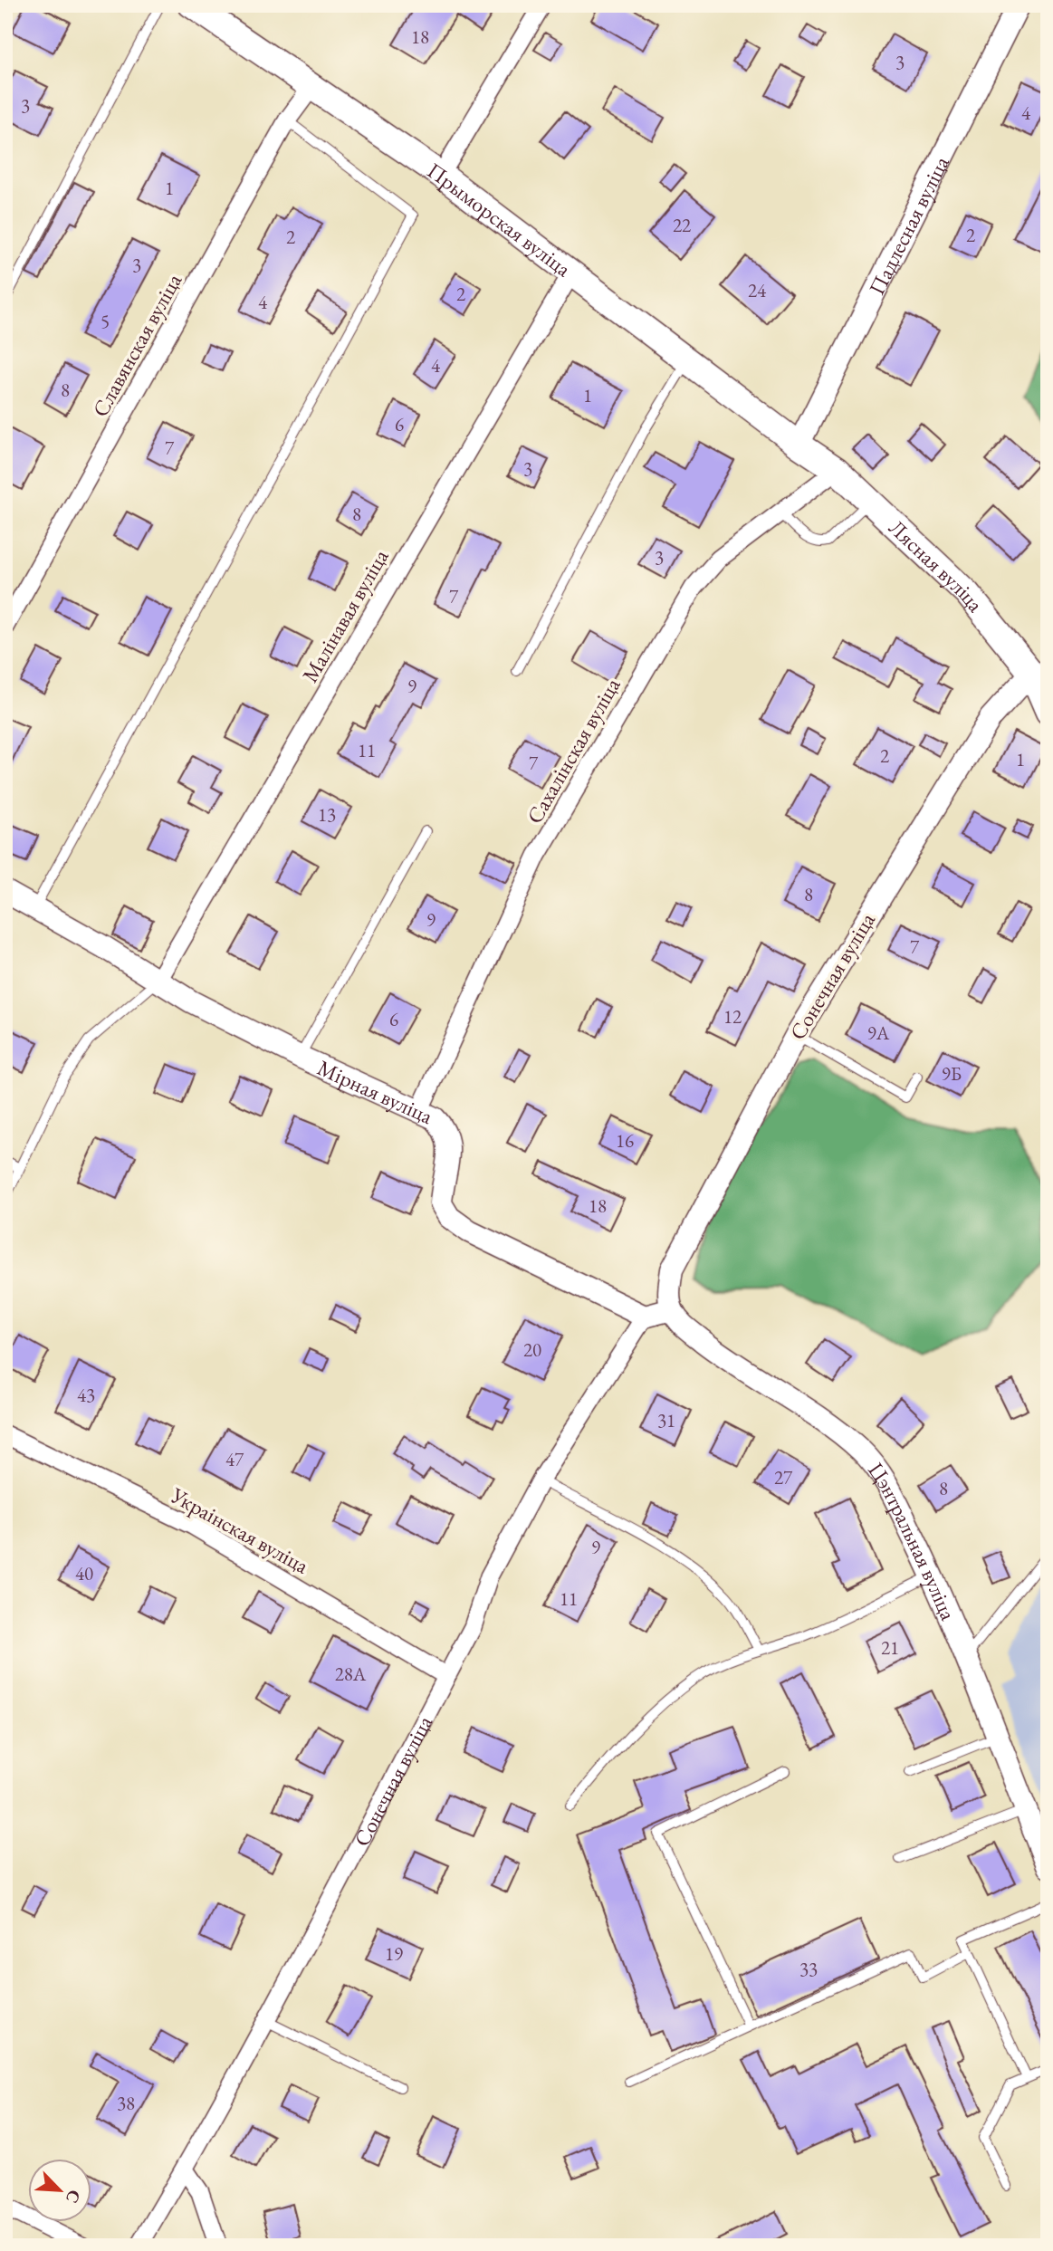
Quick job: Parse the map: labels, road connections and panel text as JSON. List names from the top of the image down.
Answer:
{
  "streets": {
    "main road": ["Прыморская вуліца", "Лясная вуліца"],
    "street": [
      "Падлесная вуліца",
      "Славянская вуліца",
      "Малінавая вуліца",
      "Сахалінская вуліца",
      "Сонечная вуліца",
      "Мірная вуліца",
      "Украінская вуліца",
      "Цэнтральная вуліца"
    ]
  },
  "crossings": [
    ["Прыморская вуліца", "Падлесная вуліца"],
    ["Прыморская вуліца", "Славянская вуліца"],
    ["Прыморская вуліца", "Лясная вуліца"],
    ["Прыморская вуліца", "Малінавая вуліца"],
    ["Падлесная вуліца", "Лясная вуліца"],
    ["Лясная вуліца", "Сахалінская вуліца"],
    ["Лясная вуліца", "Сонечная вуліца"],
    ["Малінавая вуліца", "Мірная вуліца"],
    ["Сахалінская вуліца", "Мірная вуліца"],
    ["Сонечная вуліца", "Мірная вуліца"],
    ["Сонечная вуліца", "Украінская вуліца"],
    ["Сонечная вуліца", "Цэнтральная вуліца"]
  ],
  "house_numbers": [
    "18",
    "3",
    "3",
    "4",
    "1",
    "22",
    "2",
    "2",
    "3",
    "24",
    "2",
    "4",
    "5",
    "4",
    "8",
    "1",
    "6",
    "7",
    "3",
    "8",
    "3",
    "7",
    "9",
    "11",
    "2",
    "1",
    "7",
    "13",
    "8",
    "9",
    "7",
    "12",
    "6",
    "9А",
    "9Б",
    "16",
    "18",
    "20",
    "43",
    "31",
    "47",
    "27",
    "8",
    "9",
    "40",
    "11",
    "21",
    "28А",
    "19",
    "33",
    "38"
  ],
  "north": "bottom right"
}
